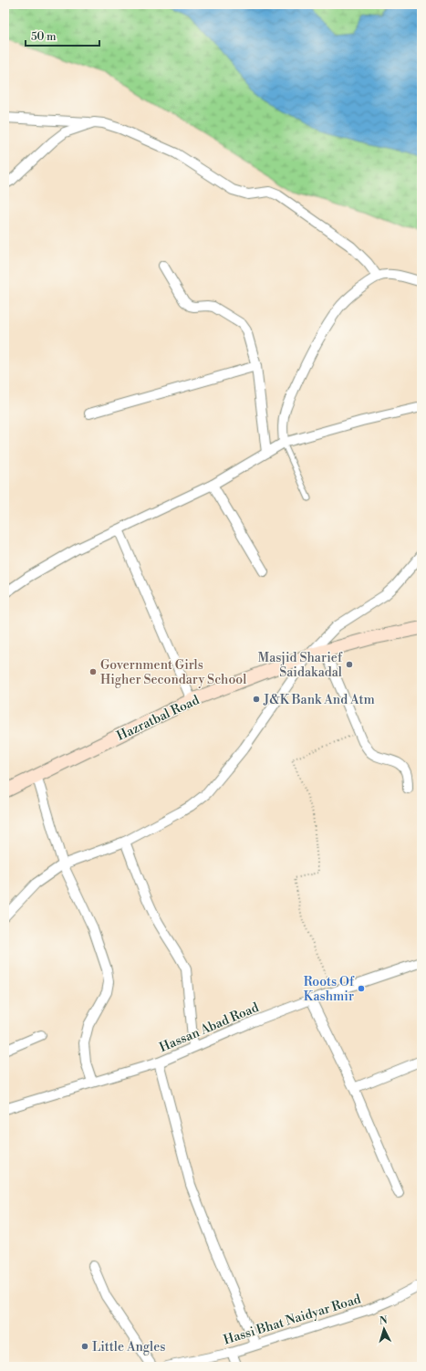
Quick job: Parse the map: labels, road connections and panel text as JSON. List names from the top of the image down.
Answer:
{
  "streets": {
    "main road": ["Hazratbal Road"],
    "street": ["Hassan Abad Road", "Hassi Bhat Naidyar Road"]
  },
  "places": [
    "Masjid Sharief Saidakadal",
    "Government Girls Higher Secondary School",
    "J&K Bank And Atm",
    "Roots Of Kashmir",
    "Little Angles"
  ],
  "scale_bar": "50 m",
  "north": "top"
}
